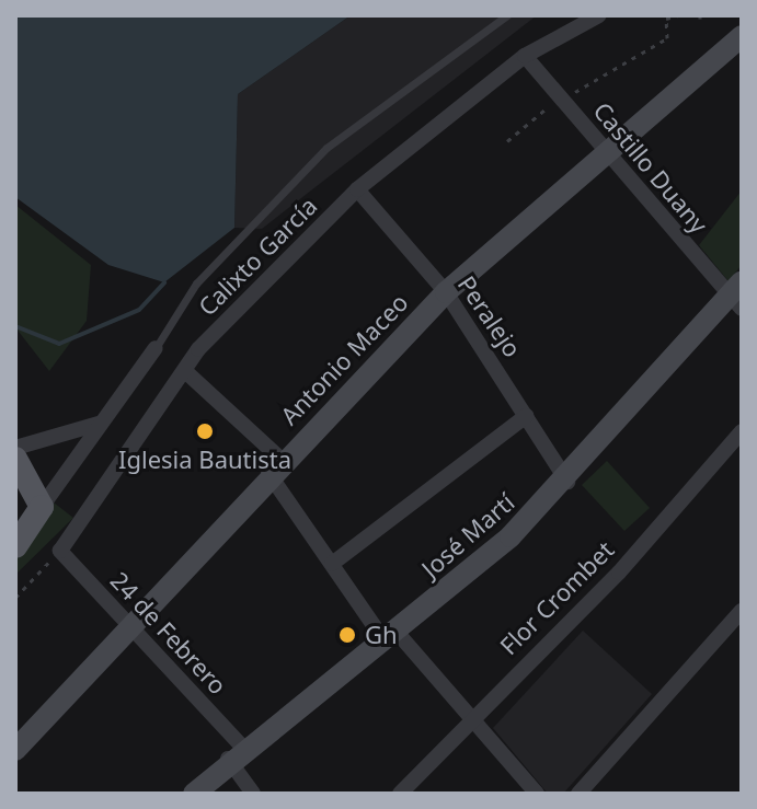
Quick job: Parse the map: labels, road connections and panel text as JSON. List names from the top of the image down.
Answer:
{
  "streets": {
    "main road": ["Antonio Maceo", "José Martí"],
    "street": [
      "Castillo Duany",
      "Calixto García",
      "Peralejo",
      "Flor Crombet",
      "24 de Febrero"
    ]
  },
  "crossings": [
    ["Castillo Duany", "Calixto García"],
    ["Castillo Duany", "Antonio Maceo"],
    ["Castillo Duany", "José Martí"],
    ["Calixto García", "Peralejo"],
    ["Calixto García", "24 de Febrero"],
    ["Peralejo", "Antonio Maceo"],
    ["Peralejo", "José Martí"],
    ["Antonio Maceo", "24 de Febrero"],
    ["José Martí", "24 de Febrero"]
  ],
  "places": ["Iglesia Bautista", "Gh"]
}
